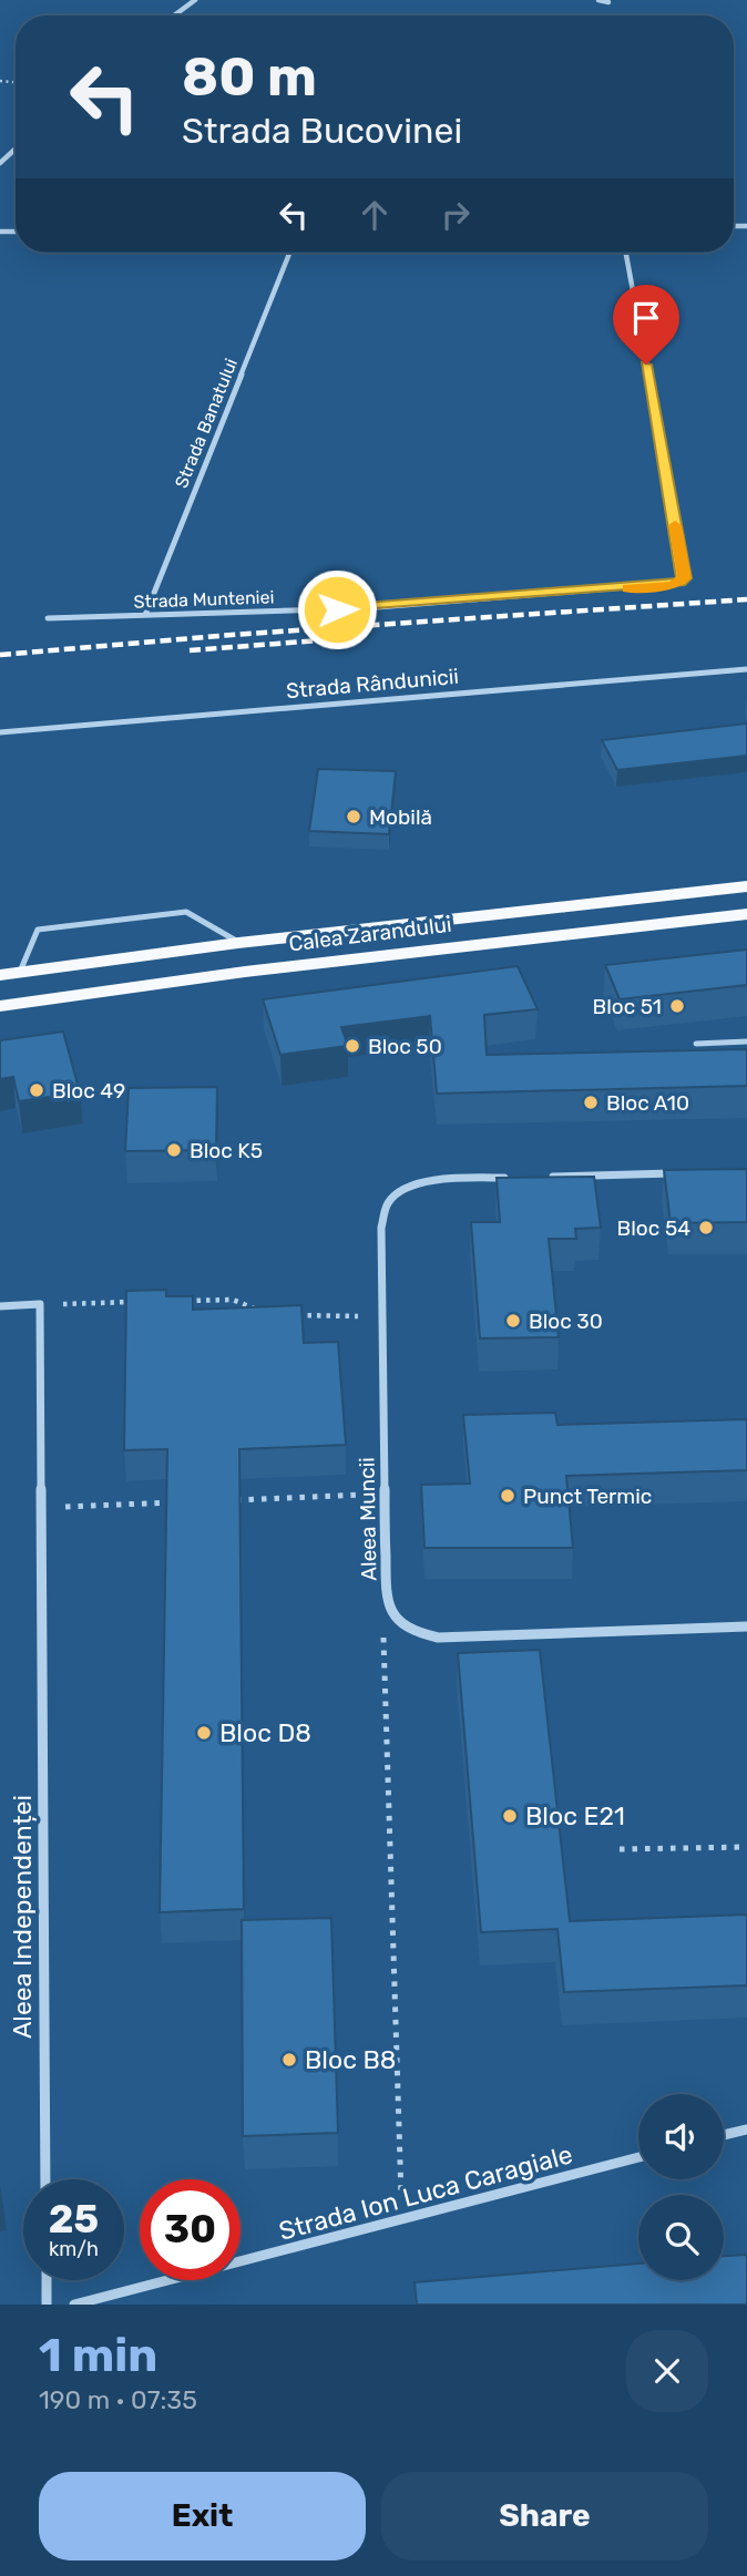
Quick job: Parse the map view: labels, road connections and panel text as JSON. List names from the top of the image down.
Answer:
{
  "streets": {
    "main road": ["Calea Zarandului"],
    "street": [
      "Strada Banatului",
      "Strada Munteniei",
      "Strada Rândunicii",
      "Aleea Muncii",
      "Aleea Independenței",
      "Strada Ion Luca Caragiale"
    ]
  },
  "crossings": [
    ["Strada Banatului", "Strada Munteniei"]
  ],
  "places": [
    "Mobilă",
    "Bloc 51",
    "Bloc 50",
    "Bloc 49",
    "Bloc A10",
    "Bloc K5",
    "Bloc 54",
    "Bloc 30",
    "Punct Termic",
    "Bloc D8",
    "Bloc E21",
    "Bloc B8"
  ],
  "page": {
    "turn": ["80 m", "Strada Bucovinei"],
    "speed": "25 km/h",
    "limit": "30",
    "heading": ["1 min", "190 m · 07:35"],
    "buttons": ["Exit", "Share"]
  }
}
